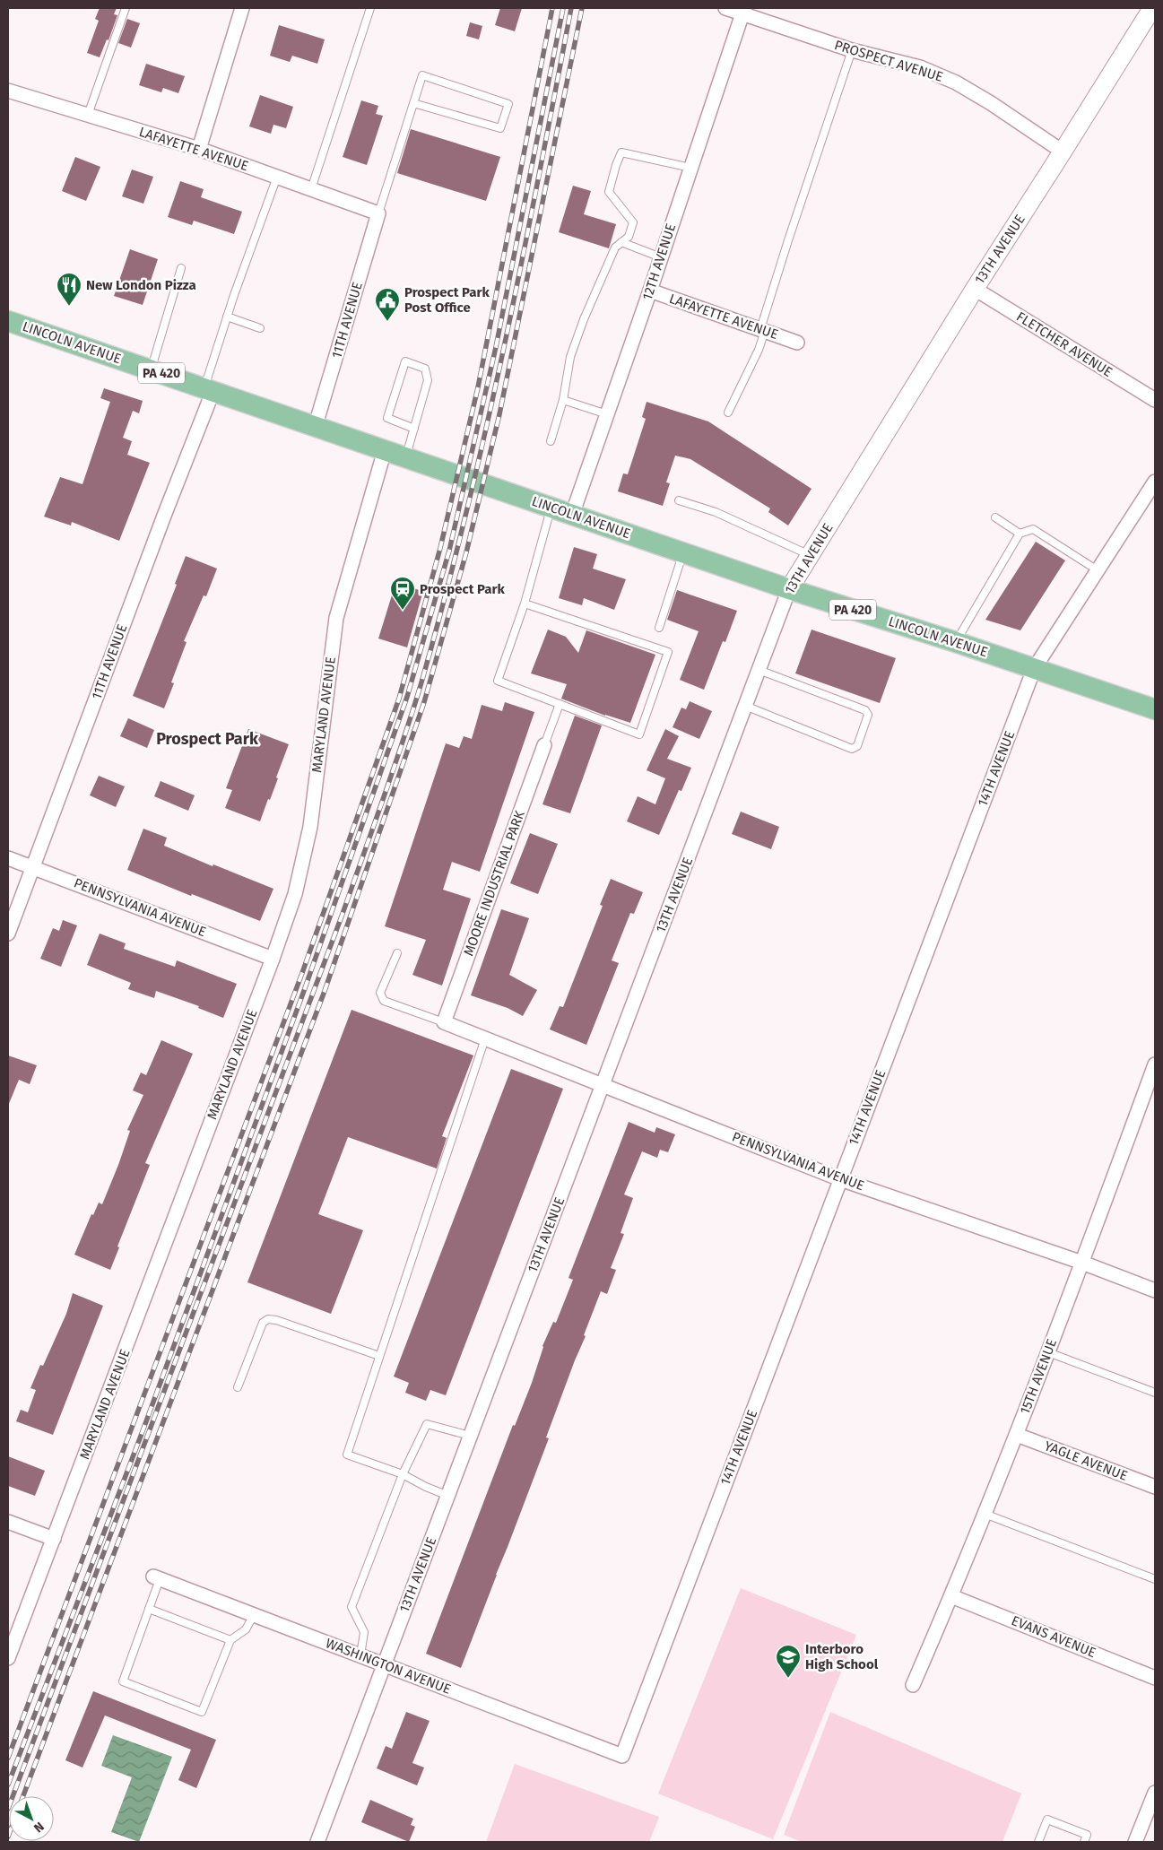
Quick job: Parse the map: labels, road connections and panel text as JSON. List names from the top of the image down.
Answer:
{
  "streets": {
    "main road": ["LINCOLN AVENUE", "PA 420"],
    "street": [
      "PROSPECT AVENUE",
      "LAFAYETTE AVENUE",
      "13TH AVENUE",
      "12TH AVENUE",
      "11TH AVENUE",
      "FLETCHER AVENUE",
      "MARYLAND AVENUE",
      "14TH AVENUE",
      "MOORE INDUSTRIAL PARK",
      "PENNSYLVANIA AVENUE",
      "15TH AVENUE",
      "YAGLE AVENUE",
      "EVANS AVENUE",
      "WASHINGTON AVENUE"
    ]
  },
  "crossings": [
    ["PROSPECT AVENUE", "13TH AVENUE"],
    ["PROSPECT AVENUE", "12TH AVENUE"],
    ["LAFAYETTE AVENUE", "12TH AVENUE"],
    ["LAFAYETTE AVENUE", "11TH AVENUE"],
    ["13TH AVENUE", "LINCOLN AVENUE"],
    ["13TH AVENUE", "FLETCHER AVENUE"],
    ["13TH AVENUE", "PENNSYLVANIA AVENUE"],
    ["13TH AVENUE", "WASHINGTON AVENUE"],
    ["12TH AVENUE", "LINCOLN AVENUE"],
    ["11TH AVENUE", "LINCOLN AVENUE"],
    ["11TH AVENUE", "PENNSYLVANIA AVENUE"],
    ["LINCOLN AVENUE", "MARYLAND AVENUE"],
    ["LINCOLN AVENUE", "14TH AVENUE"],
    ["MARYLAND AVENUE", "PENNSYLVANIA AVENUE"],
    ["14TH AVENUE", "PENNSYLVANIA AVENUE"],
    ["14TH AVENUE", "WASHINGTON AVENUE"],
    ["MOORE INDUSTRIAL PARK", "PENNSYLVANIA AVENUE"],
    ["PENNSYLVANIA AVENUE", "15TH AVENUE"],
    ["15TH AVENUE", "YAGLE AVENUE"],
    ["15TH AVENUE", "EVANS AVENUE"]
  ],
  "districts": ["Prospect Park"],
  "places": {
    "restaurant": ["New London Pizza"],
    "public building": ["Prospect Park Post Office"],
    "station": ["Prospect Park"],
    "school or university": ["Interboro High School"]
  },
  "north": "bottom right"
}
